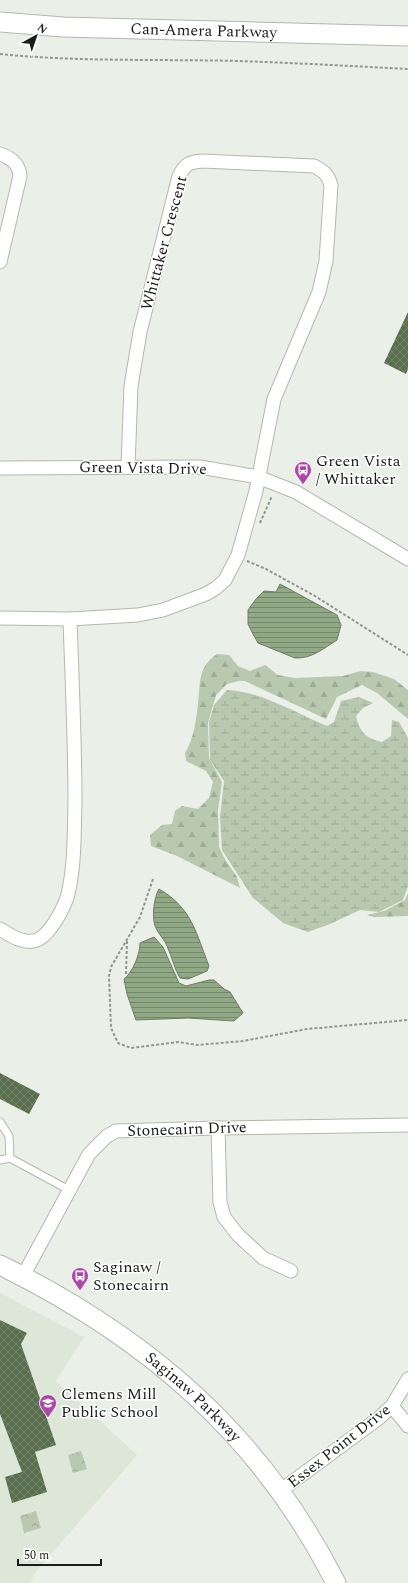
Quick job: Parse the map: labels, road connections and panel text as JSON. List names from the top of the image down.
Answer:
{
  "streets": {
    "street": [
      "Can-Amera Parkway",
      "Whittaker Crescent",
      "Green Vista Drive",
      "Stonecairn Drive",
      "Saginaw Parkway",
      "Essex Point Drive"
    ]
  },
  "crossings": [
    ["Whittaker Crescent", "Green Vista Drive"],
    ["Stonecairn Drive", "Saginaw Parkway"],
    ["Saginaw Parkway", "Essex Point Drive"]
  ],
  "places": {
    "bus stop": ["Green Vista / Whittaker", "Saginaw / Stonecairn"],
    "school or university": ["Clemens Mill Public School"]
  },
  "scale_bar": "50 m",
  "north": "top right"
}
